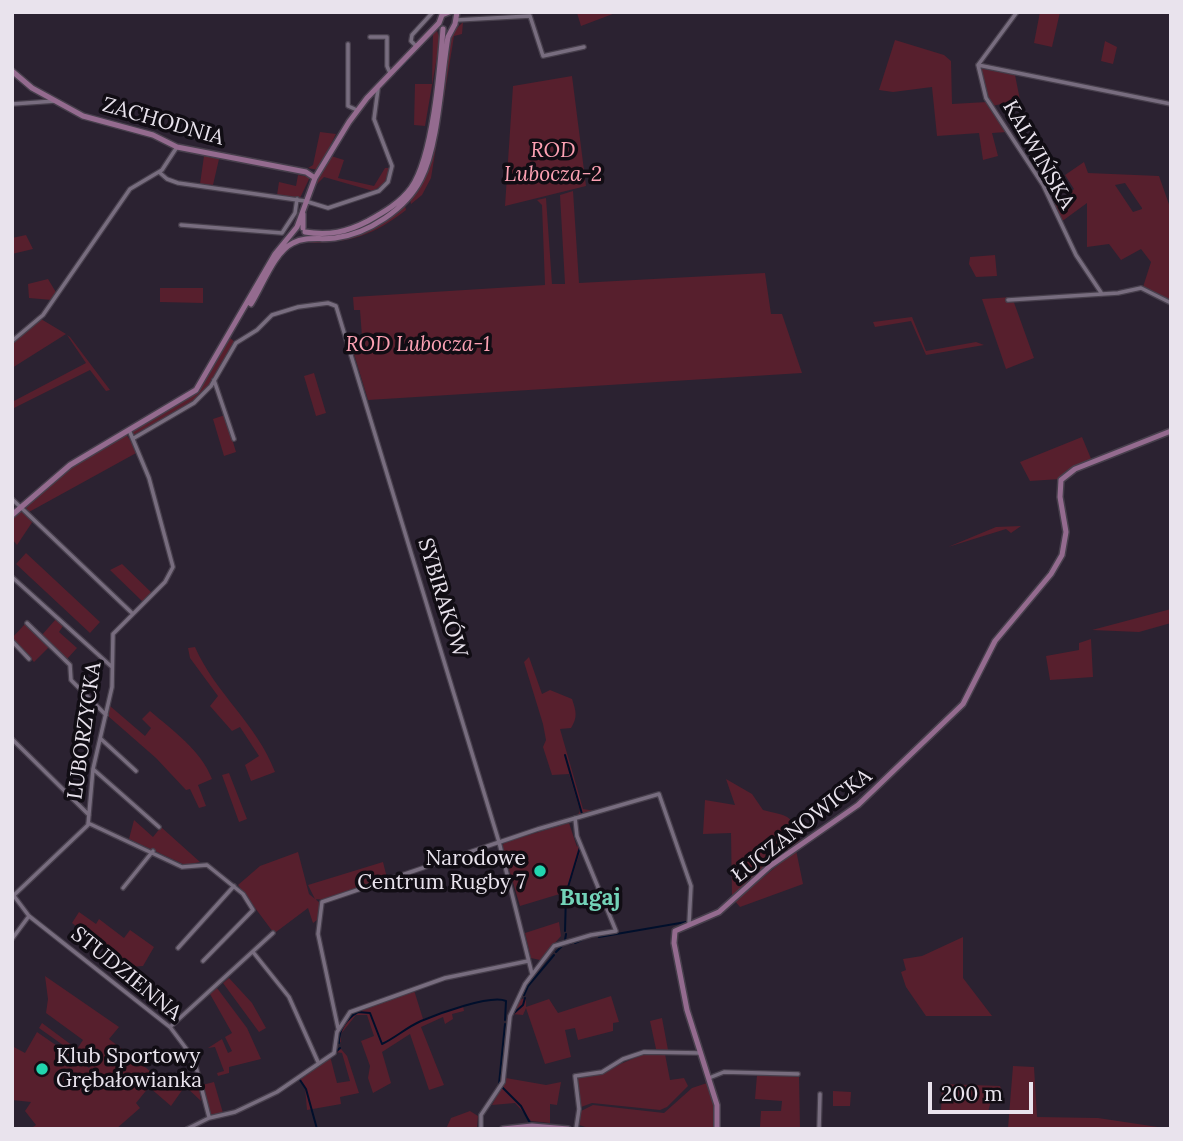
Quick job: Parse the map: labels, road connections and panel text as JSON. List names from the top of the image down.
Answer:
{
  "streets": {
    "street": [
      "ZACHODNIA",
      "KALWIŃSKA",
      "SYBIRAKÓW",
      "LUBORZYCKA",
      "ŁUCZANOWICKA",
      "STUDZIENNA"
    ]
  },
  "districts": ["Bugaj"],
  "parks": ["ROD Lubocza-2", "ROD Lubocza-1"],
  "places": ["Narodowe Centrum Rugby 7", "Klub Sportowy Grębałowianka"],
  "scale_bar": "200 m"
}
